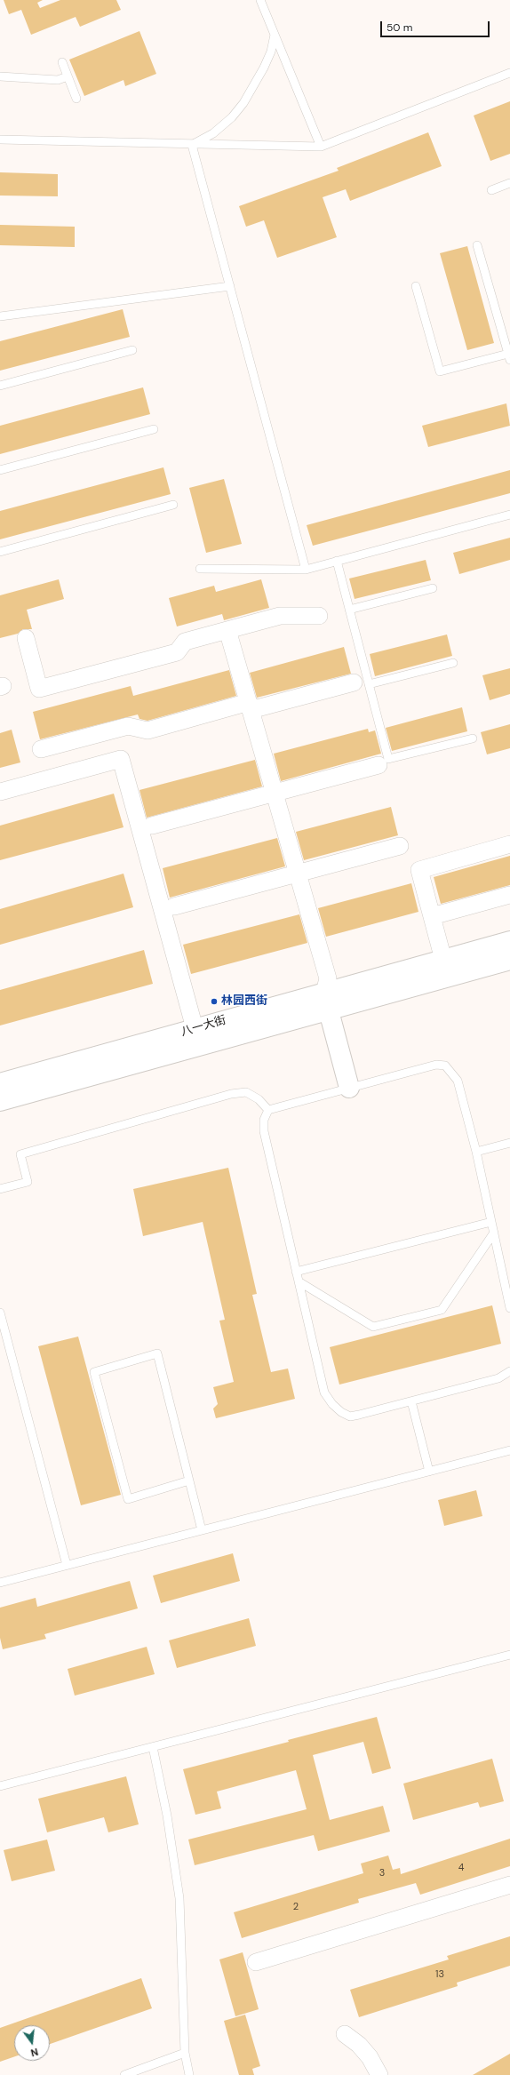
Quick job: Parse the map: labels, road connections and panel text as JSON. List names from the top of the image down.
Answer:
{
  "streets": {
    "main road": ["八一大街"]
  },
  "places": ["林园西街"],
  "house_numbers": [
    "4",
    "3",
    "2",
    "13"
  ],
  "scale_bar": "50 m",
  "north": "bottom"
}
